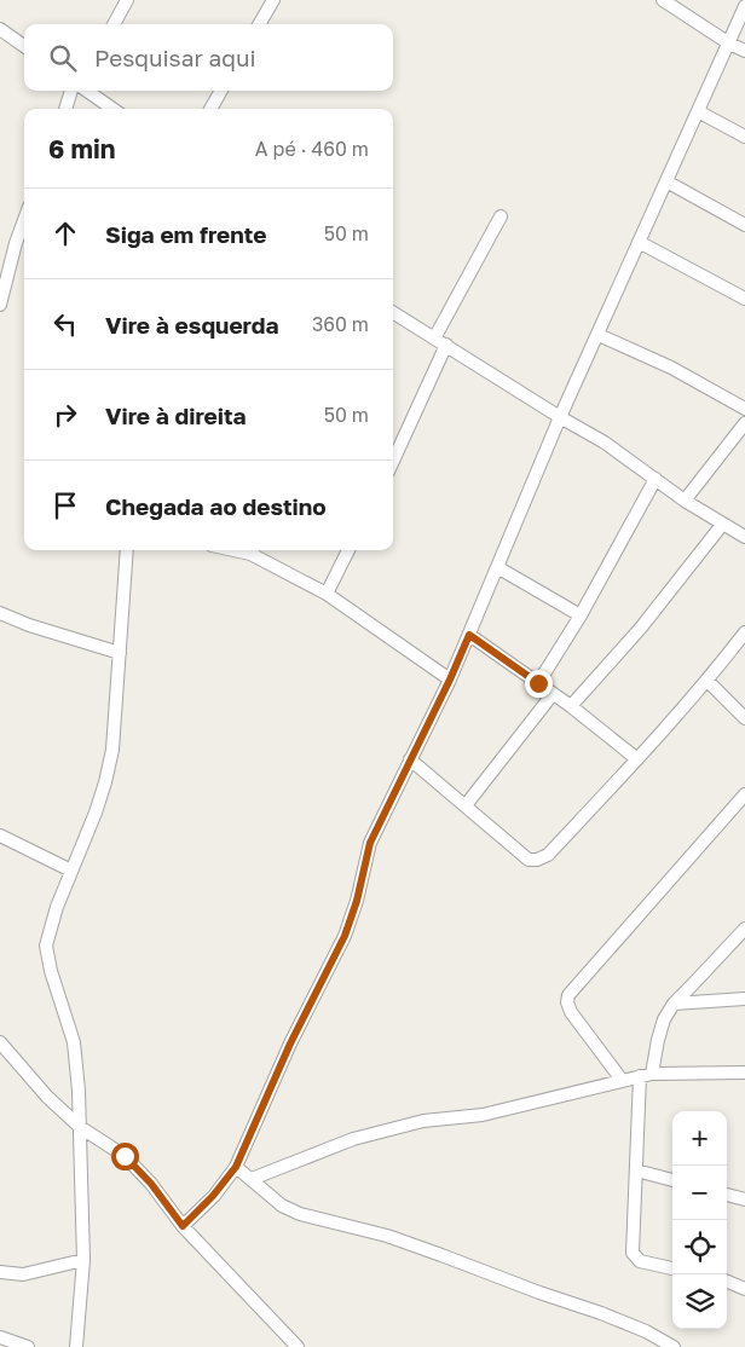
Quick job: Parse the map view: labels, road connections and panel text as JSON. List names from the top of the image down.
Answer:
{
  "page": {
    "search": "Pesquisar aqui",
    "heading": ["6 min", "A pé · 460 m"],
    "list": [
      ["Siga em frente", "50 m"],
      ["Vire à esquerda", "360 m"],
      ["Vire à direita", "50 m"],
      "Chegada ao destino"
    ],
    "map_buttons": ["+", "−"]
  }
}
